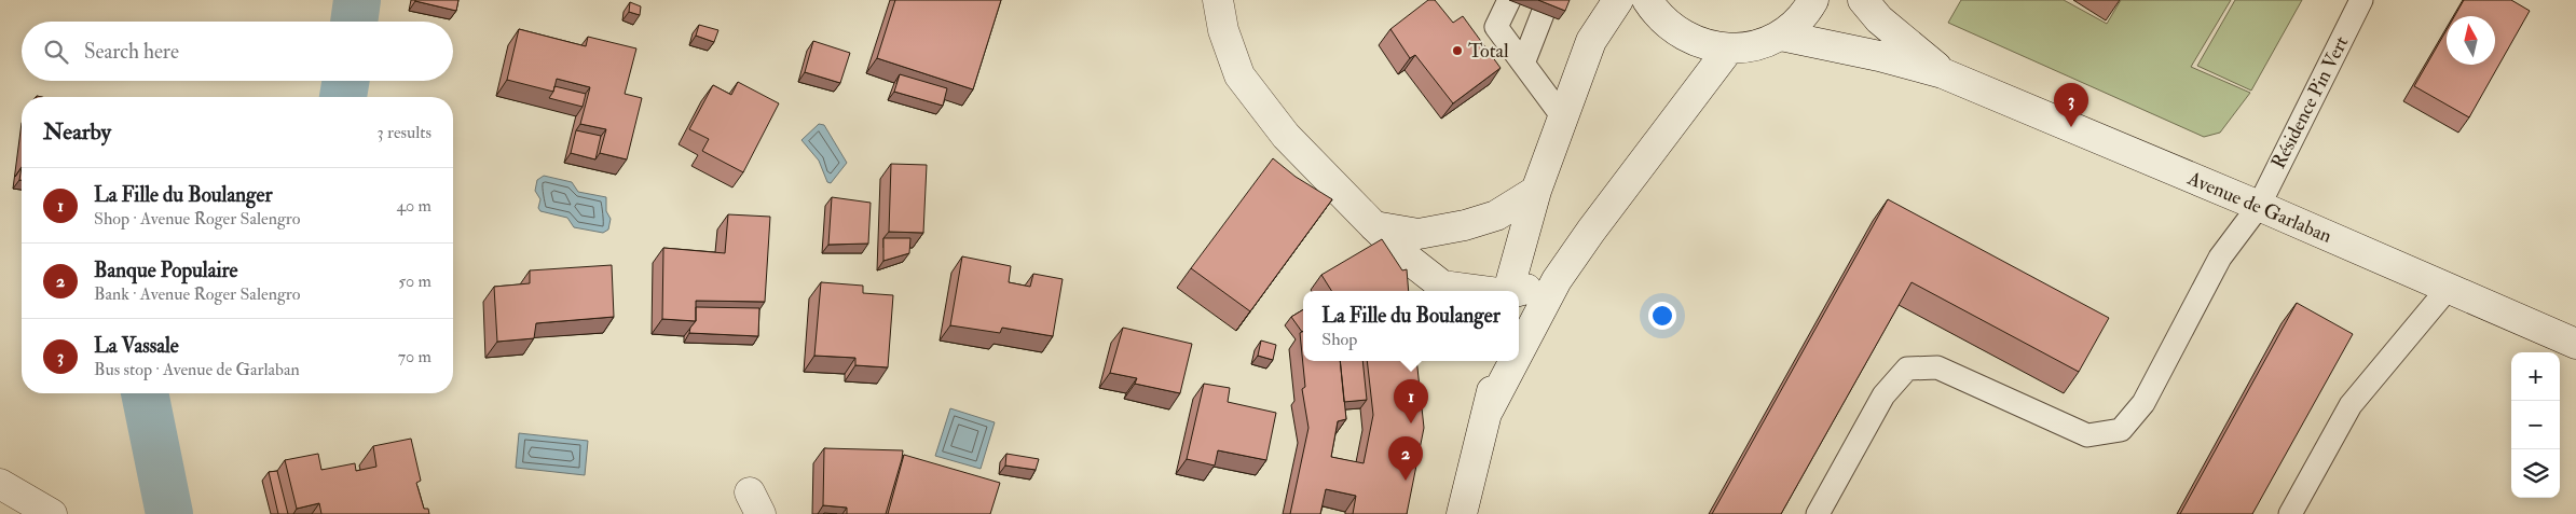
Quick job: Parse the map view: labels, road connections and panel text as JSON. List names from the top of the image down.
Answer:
{
  "streets": {
    "main road": ["Avenue de Garlaban"],
    "lane": ["Résidence Pin Vert"]
  },
  "crossings": [
    ["Résidence Pin Vert", "Avenue de Garlaban"]
  ],
  "places": ["Total"],
  "north": "top",
  "page": {
    "search": "Search here",
    "pins": ["3", "1", "2"],
    "heading": ["Nearby", "3 results"],
    "list": [
      {
        "mark": "1",
        "name": "La Fille du Boulanger",
        "note": "Shop · Avenue Roger Salengro",
        "value": "40 m"
      },
      {
        "mark": "2",
        "name": "Banque Populaire",
        "note": "Bank · Avenue Roger Salengro",
        "value": "50 m"
      },
      {
        "mark": "3",
        "name": "La Vassale",
        "note": "Bus stop · Avenue de Garlaban",
        "value": "70 m"
      }
    ],
    "popup": ["La Fille du Boulanger", "Shop"],
    "map_buttons": ["+", "−"]
  }
}
